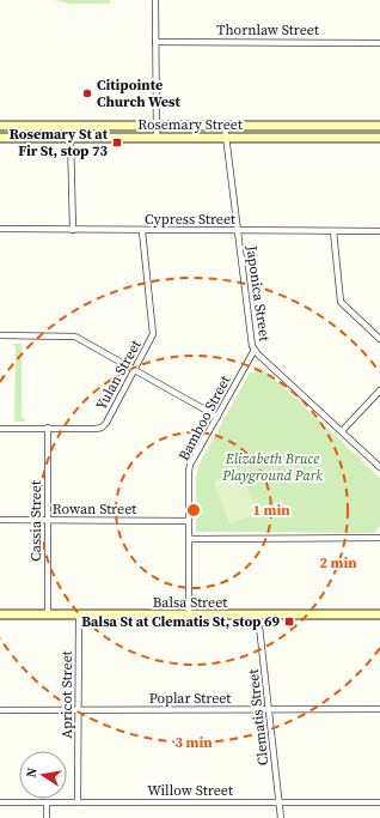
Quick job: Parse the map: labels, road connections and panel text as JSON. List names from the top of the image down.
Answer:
{
  "streets": {
    "main road": ["Rosemary Street", "Balsa Street"],
    "street": [
      "Thornlaw Street",
      "Cypress Street",
      "Japonica Street",
      "Yulan Street",
      "Bamboo Street",
      "Rowan Street",
      "Cassia Street",
      "Apricot Street",
      "Poplar Street",
      "Clematis Street",
      "Willow Street"
    ]
  },
  "crossings": [
    ["Rosemary Street", "Japonica Street"],
    ["Cypress Street", "Japonica Street"],
    ["Cypress Street", "Yulan Street"],
    ["Japonica Street", "Bamboo Street"],
    ["Yulan Street", "Cassia Street"],
    ["Bamboo Street", "Rowan Street"],
    ["Bamboo Street", "Balsa Street"],
    ["Rowan Street", "Cassia Street"],
    ["Cassia Street", "Balsa Street"],
    ["Balsa Street", "Apricot Street"],
    ["Balsa Street", "Clematis Street"],
    ["Apricot Street", "Poplar Street"],
    ["Apricot Street", "Willow Street"],
    ["Poplar Street", "Clematis Street"],
    ["Clematis Street", "Willow Street"]
  ],
  "parks": ["Elizabeth Bruce Playground Park"],
  "places": {
    "other": ["Citipointe Church West"],
    "transit": ["Rosemary St at Fir St, stop 73", "Balsa St at Clematis St, stop 69"]
  },
  "north": "left",
  "rings": ["1 min", "2 min", "3 min"]
}
